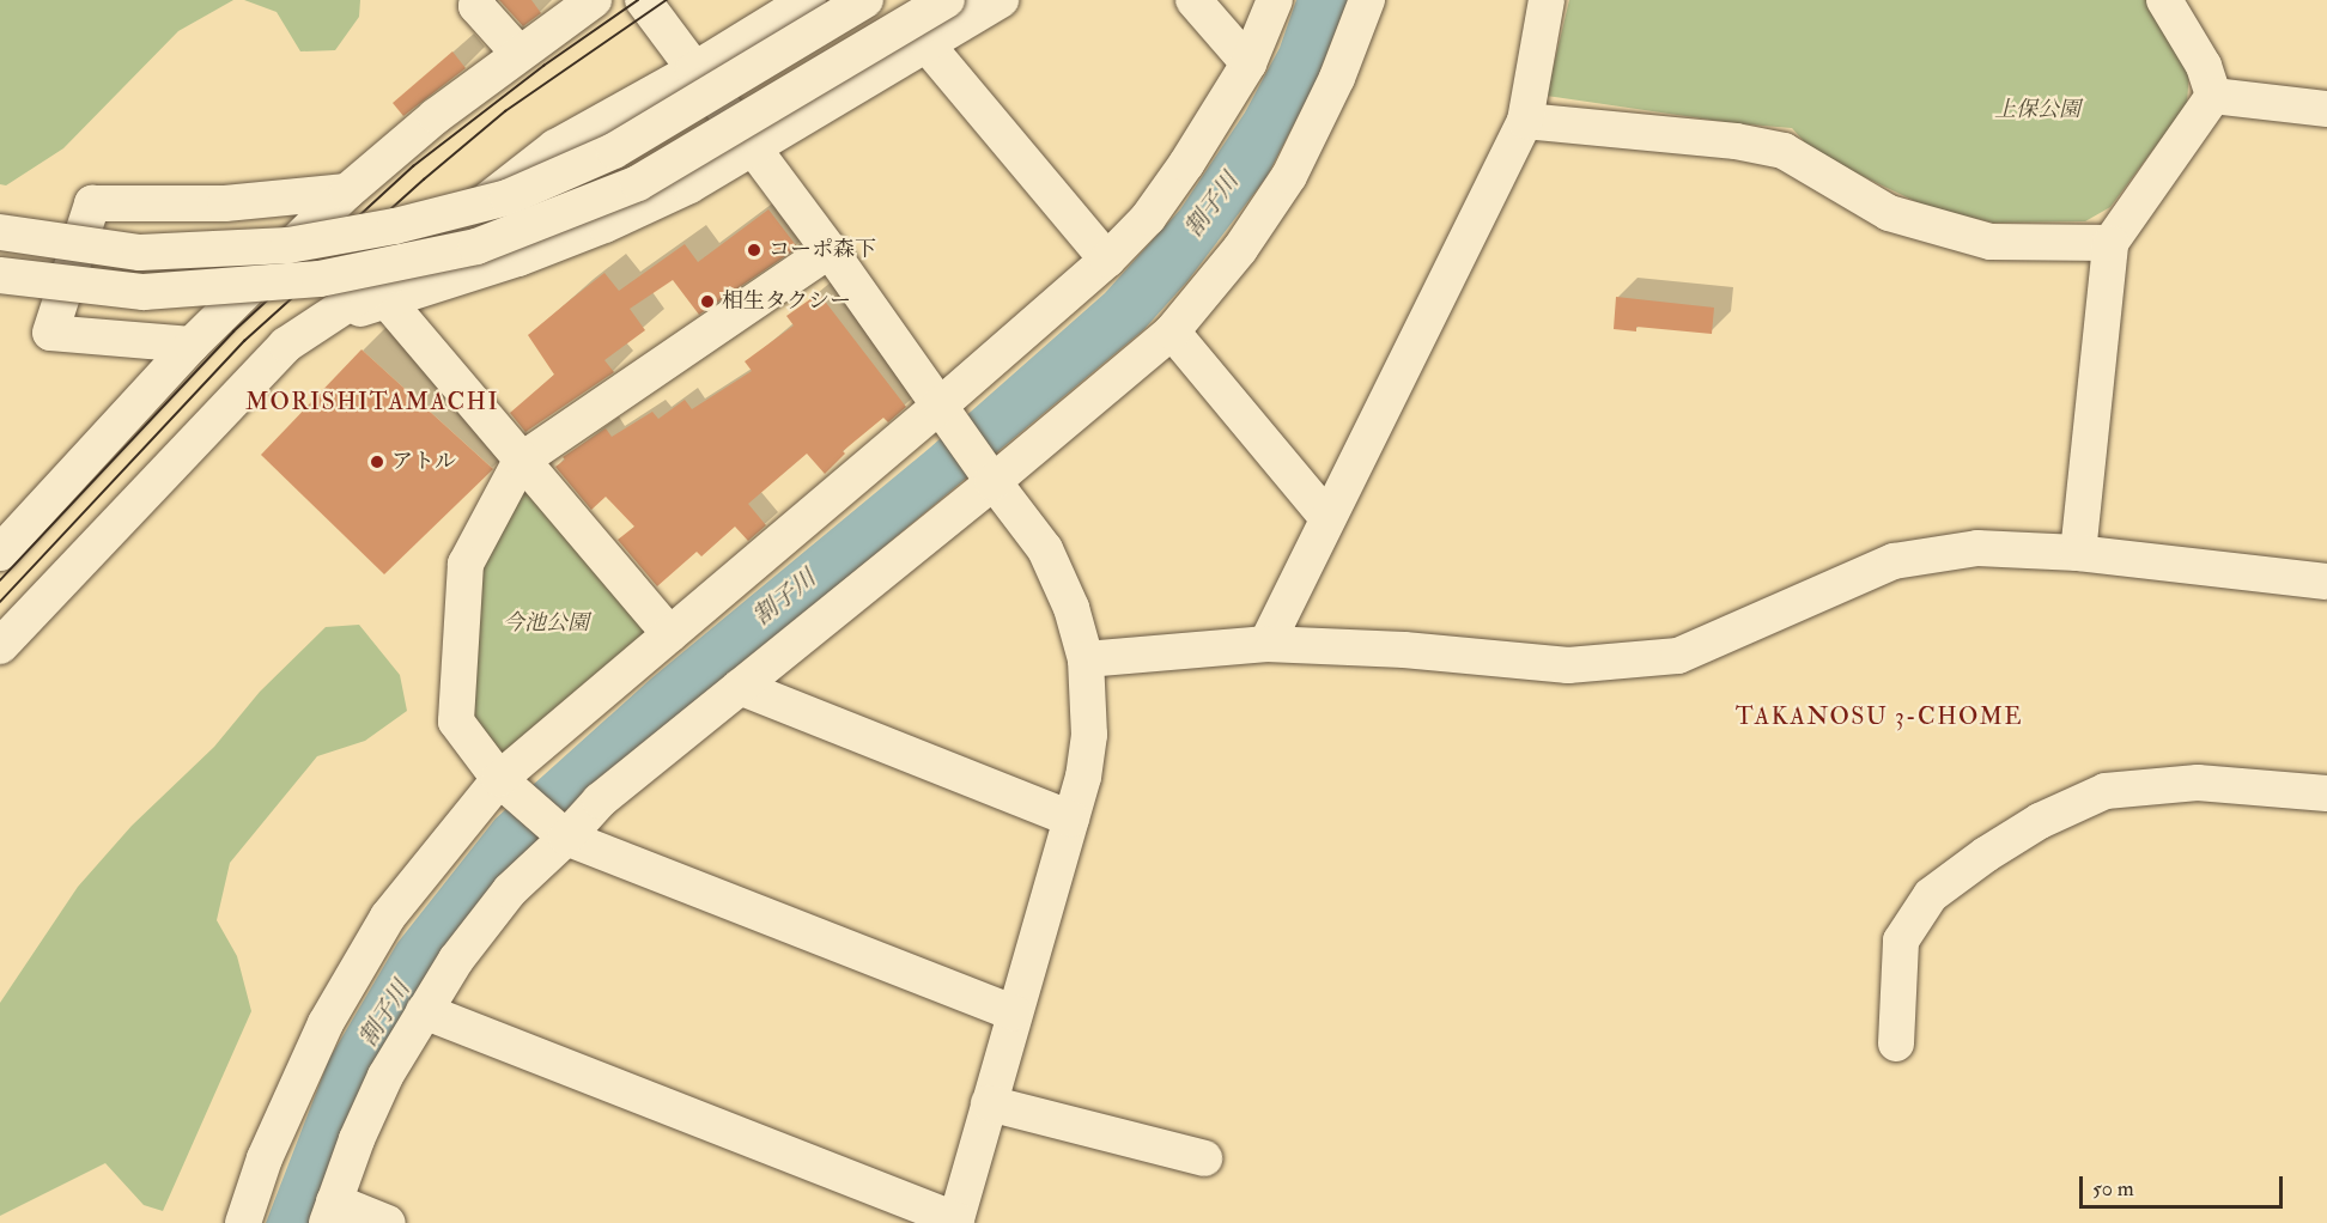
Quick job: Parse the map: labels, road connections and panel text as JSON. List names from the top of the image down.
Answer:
{
  "districts": ["MORISHITAMACHI", "TAKANOSU 3-CHOME"],
  "water": ["割子川"],
  "parks": ["上保公園", "今池公園"],
  "places": ["コーポ森下", "相生タクシー", "アトル"],
  "scale_bar": "50 m"
}
